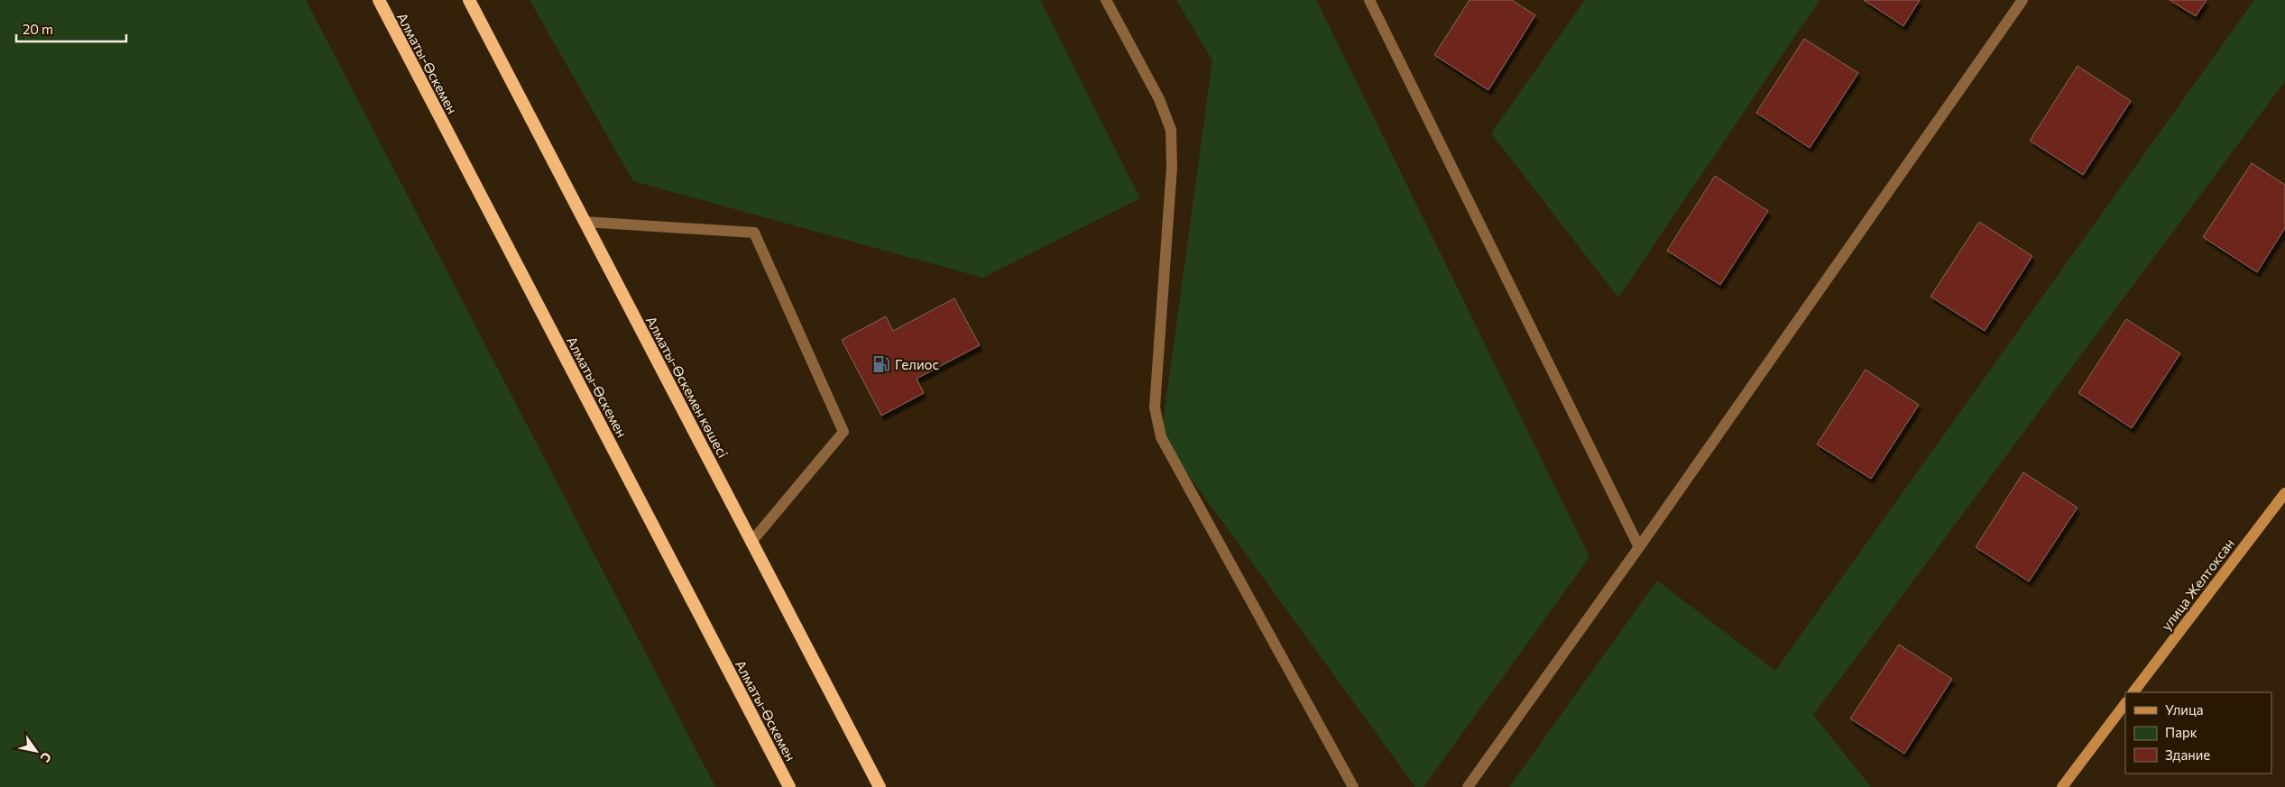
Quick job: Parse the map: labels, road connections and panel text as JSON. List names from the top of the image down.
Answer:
{
  "streets": {
    "highway": ["Алматы-Өскемен", "Алматы-Өскемен көшесі"],
    "main road": ["улица Желтоксан"]
  },
  "places": {
    "fuel station": ["Гелиос"]
  },
  "legend": ["Улица", "Парк", "Здание"],
  "scale_bar": "20 m",
  "north": "bottom right"
}
